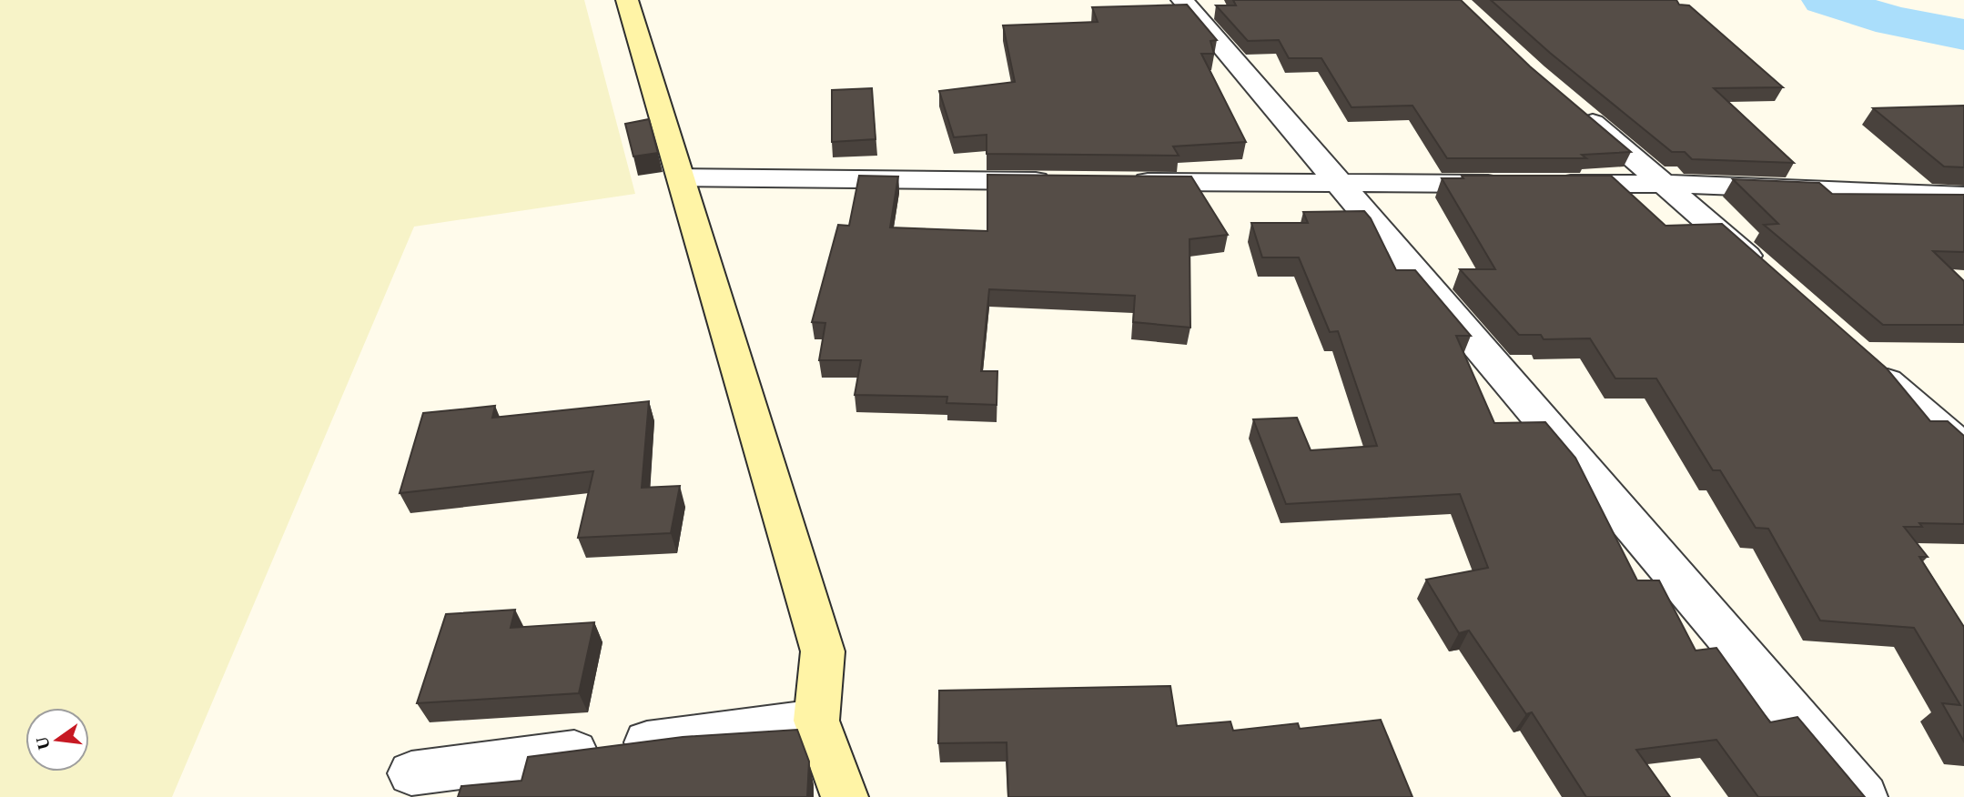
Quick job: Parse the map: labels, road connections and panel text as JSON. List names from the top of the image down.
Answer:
{
  "north": "left"
}
